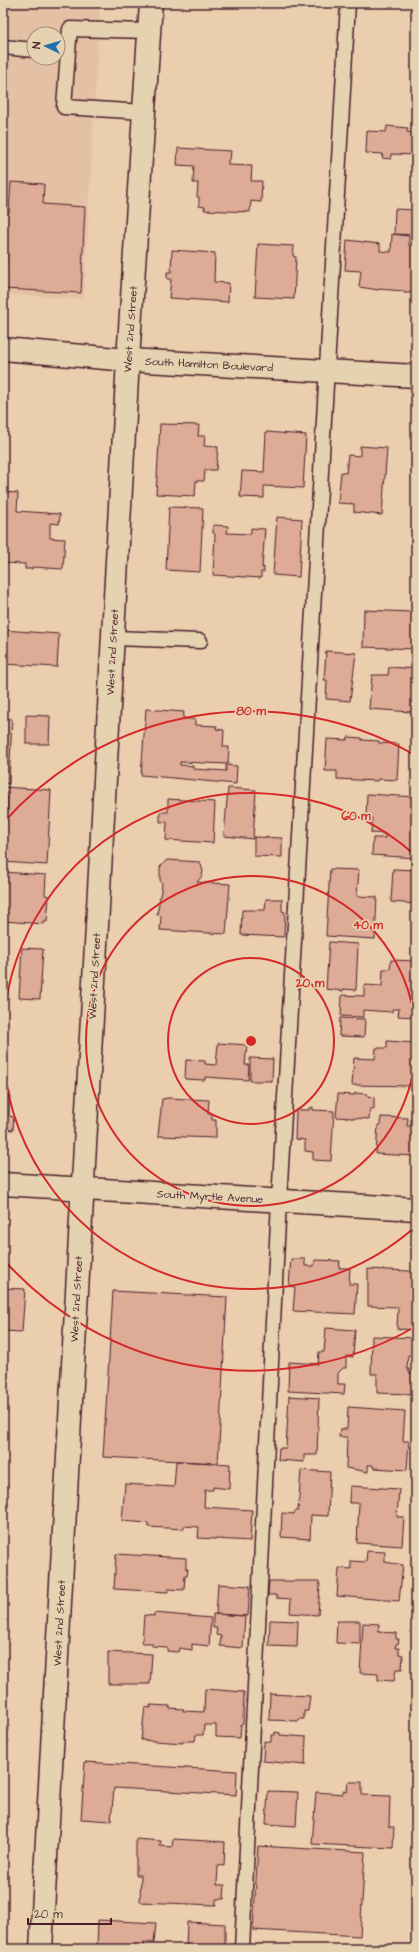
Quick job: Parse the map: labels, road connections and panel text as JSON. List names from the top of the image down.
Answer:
{
  "streets": {
    "street": ["West 2nd Street", "South Hamilton Boulevard", "South Myrtle Avenue"]
  },
  "crossings": [
    ["West 2nd Street", "South Hamilton Boulevard"],
    ["West 2nd Street", "South Myrtle Avenue"]
  ],
  "scale_bar": "20 m",
  "north": "left",
  "rings": [
    "80 m",
    "60 m",
    "40 m",
    "20 m"
  ]
}
